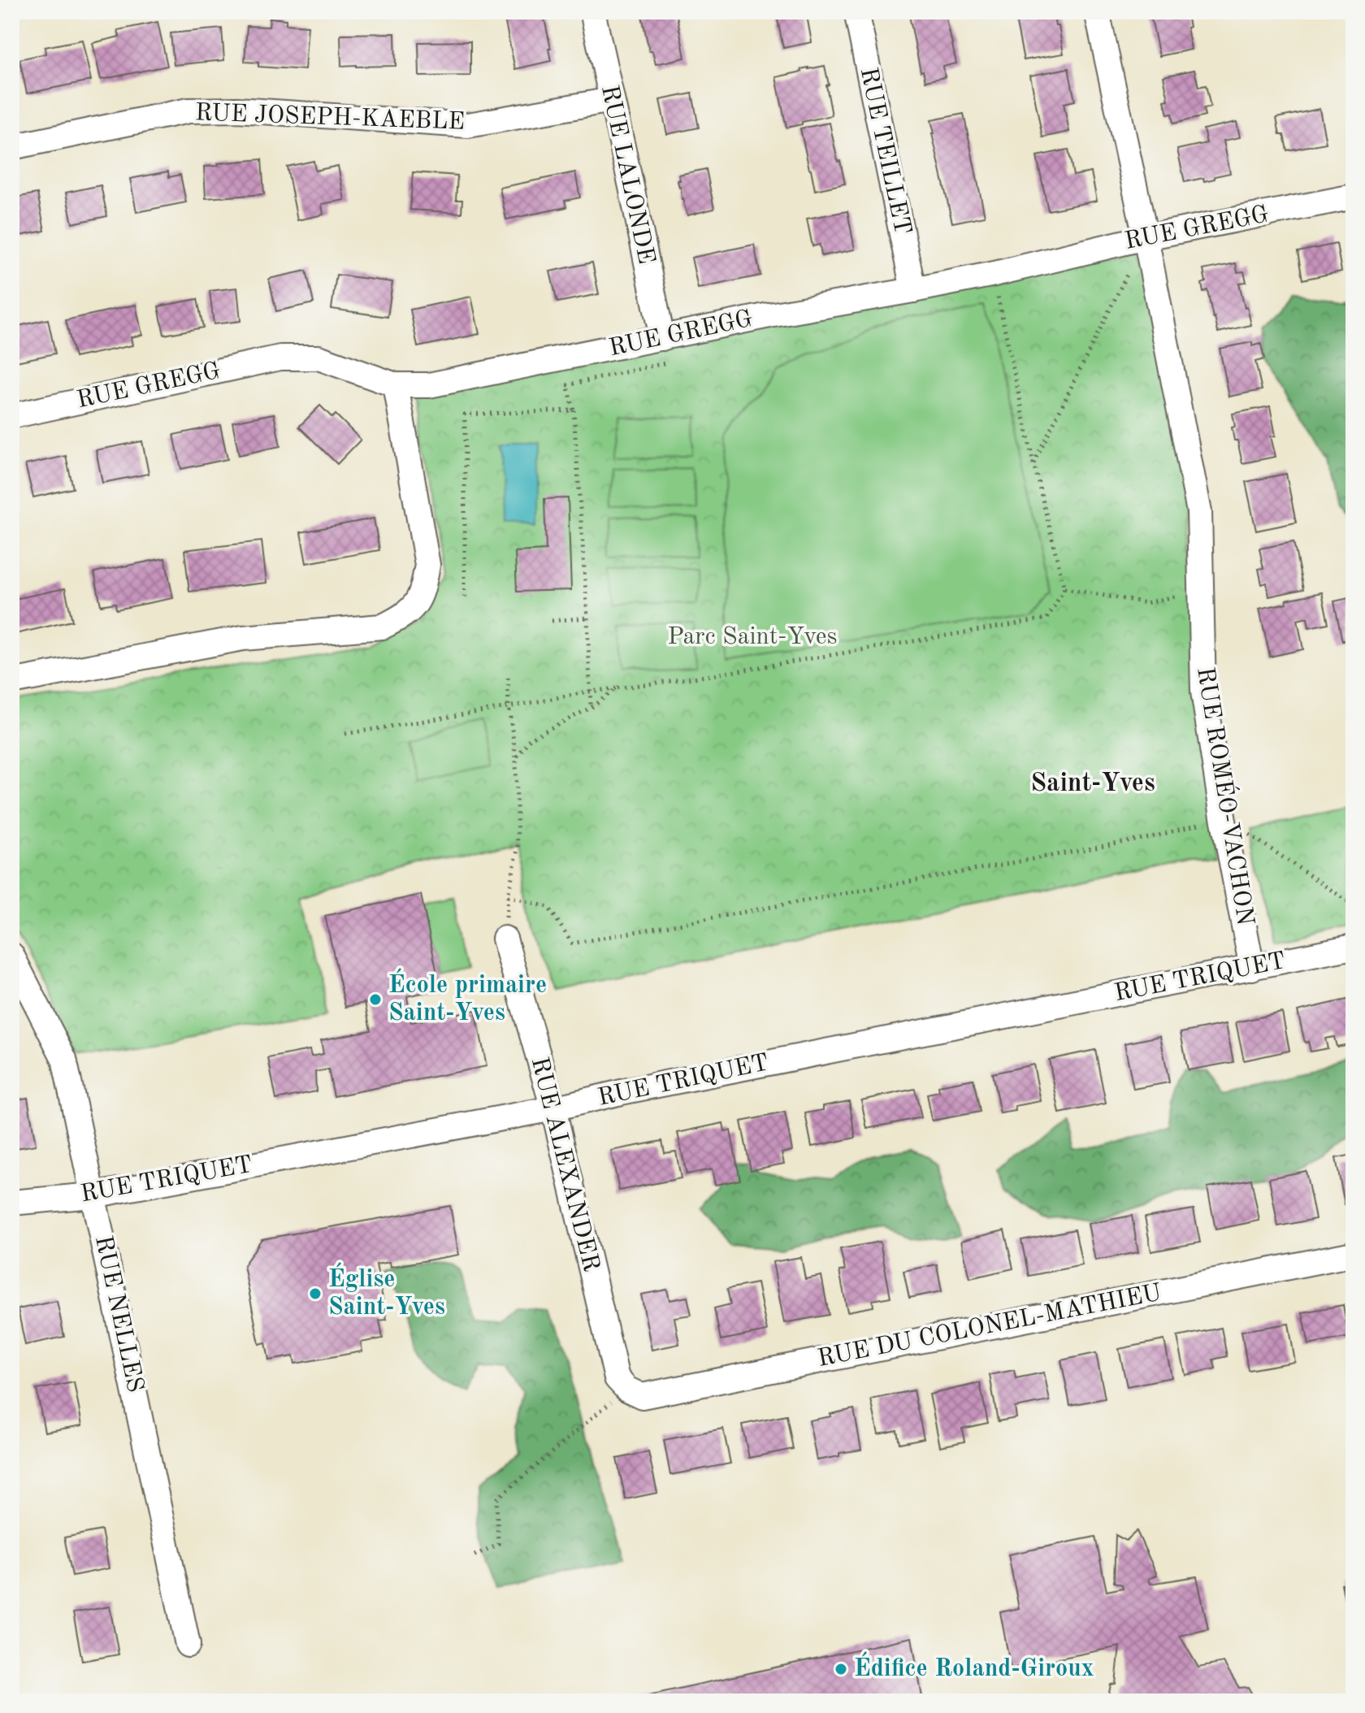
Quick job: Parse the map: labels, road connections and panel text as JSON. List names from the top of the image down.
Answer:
{
  "streets": {
    "street": [
      "RUE JOSEPH-KAEBLE",
      "RUE TEILLET",
      "RUE LALONDE",
      "RUE GREGG",
      "RUE ROMÉO-VACHON",
      "RUE TRIQUET",
      "RUE ALEXANDER",
      "RUE NELLES",
      "RUE DU COLONEL-MATHIEU"
    ]
  },
  "crossings": [
    ["RUE JOSEPH-KAEBLE", "RUE LALONDE"],
    ["RUE TEILLET", "RUE GREGG"],
    ["RUE LALONDE", "RUE GREGG"],
    ["RUE GREGG", "RUE ROMÉO-VACHON"],
    ["RUE ROMÉO-VACHON", "RUE TRIQUET"],
    ["RUE TRIQUET", "RUE ALEXANDER"],
    ["RUE TRIQUET", "RUE NELLES"],
    ["RUE ALEXANDER", "RUE DU COLONEL-MATHIEU"]
  ],
  "districts": ["Saint-Yves"],
  "parks": ["Parc Saint-Yves"],
  "places": ["École primaire Saint-Yves", "Église Saint-Yves", "Édifice Roland-Giroux"]
}
